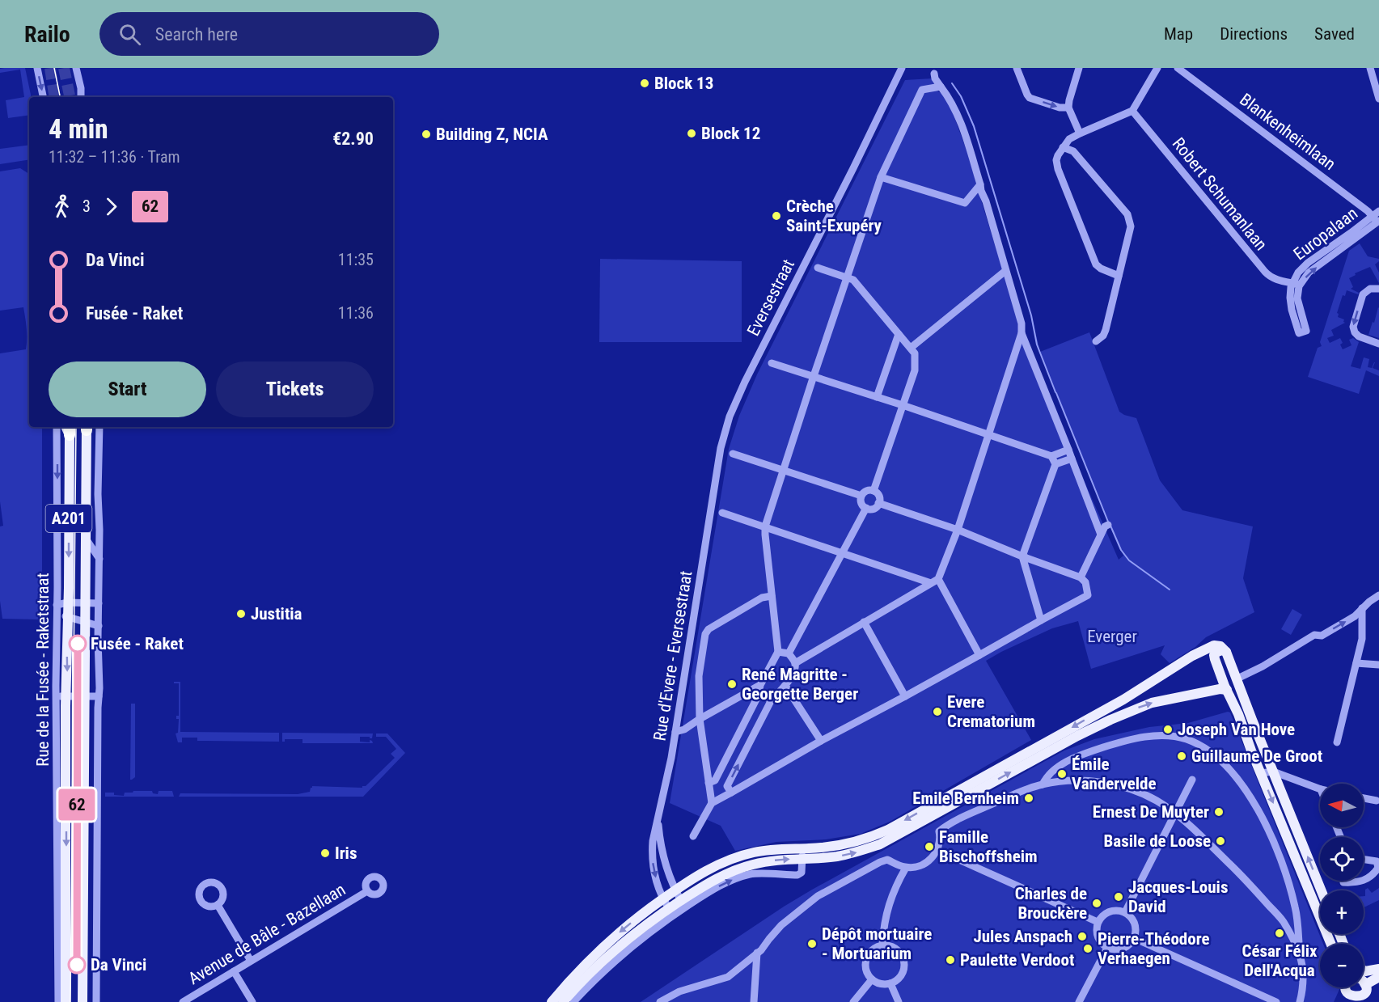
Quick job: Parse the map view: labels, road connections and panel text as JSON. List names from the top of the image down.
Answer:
{
  "streets": {
    "main road": ["A201"],
    "street": [
      "Blankenheimlaan",
      "Robert Schumanlaan",
      "Europalaan",
      "Eversestraat",
      "Rue d'Evere - Eversestraat",
      "Rue de la Fusée - Raketstraat",
      "Avenue de Bâle - Bazellaan"
    ]
  },
  "crossings": [
    ["Blankenheimlaan", "Europalaan"],
    ["Robert Schumanlaan", "Europalaan"],
    ["Eversestraat", "Rue d'Evere - Eversestraat"]
  ],
  "parks": ["Everger"],
  "places": [
    "Block 13",
    "Block 12",
    "Building Z, NCIA",
    "Crèche Saint-Exupéry",
    "Justitia",
    "Fusée - Raket",
    "René Magritte - Georgette Berger",
    "Evere Crematorium",
    "Joseph Van Hove",
    "Guillaume De Groot",
    "Émile Vandervelde",
    "Emile Bernheim",
    "Ernest De Muyter",
    "Basile de Loose",
    "Famille Bischoffsheim",
    "Iris",
    "Jacques-Louis David",
    "Charles de Brouckère",
    "César Félix Dell'Acqua",
    "Jules Anspach",
    "Dépôt mortuaire - Mortuarium",
    "Pierre-Théodore Verhaegen",
    "Paulette Verdoot",
    "Da Vinci"
  ],
  "lines": ["tram line 62"],
  "north": "left",
  "page": {
    "header": "Railo",
    "search": "Search here",
    "nav": ["Map", "Directions", "Saved"],
    "on_map": "62",
    "heading": ["4 min", "11:32 – 11:36 · Tram", "€2.90"],
    "legs": ["3", "62"],
    "list": [
      {
        "name": "Da Vinci",
        "value": "11:35"
      },
      {
        "name": "Fusée - Raket",
        "value": "11:36"
      }
    ],
    "buttons": ["Start", "Tickets"],
    "map_buttons": ["+", "−"]
  }
}
